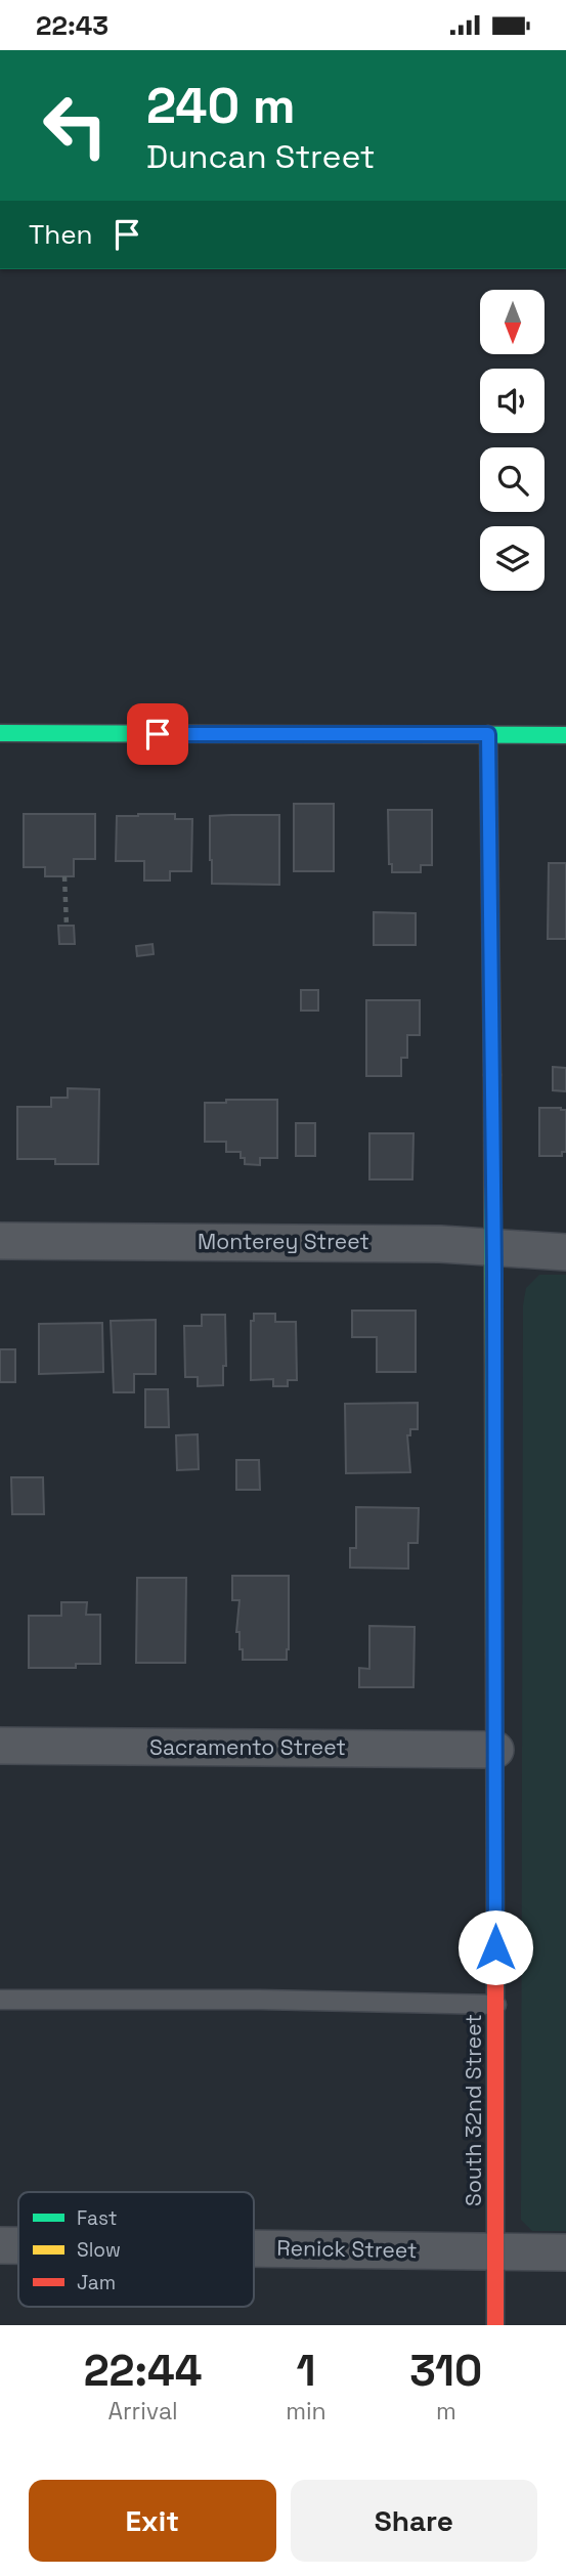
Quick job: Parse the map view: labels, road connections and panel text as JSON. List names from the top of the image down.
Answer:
{
  "streets": {
    "street": [
      "Monterey Street",
      "Sacramento Street",
      "South 32nd Street",
      "Renick Street"
    ]
  },
  "crossings": [
    ["Monterey Street", "South 32nd Street"],
    ["Sacramento Street", "South 32nd Street"],
    ["South 32nd Street", "Renick Street"]
  ],
  "legend": ["Fast", "Slow", "Jam"],
  "north": "bottom",
  "page": {
    "status": "22:43",
    "turn": ["240 m", "Duncan Street"],
    "then": "Then",
    "eta": [
      "22:44",
      "Arrival",
      "1",
      "min",
      "310",
      "m"
    ],
    "buttons": ["Exit", "Share"]
  }
}
